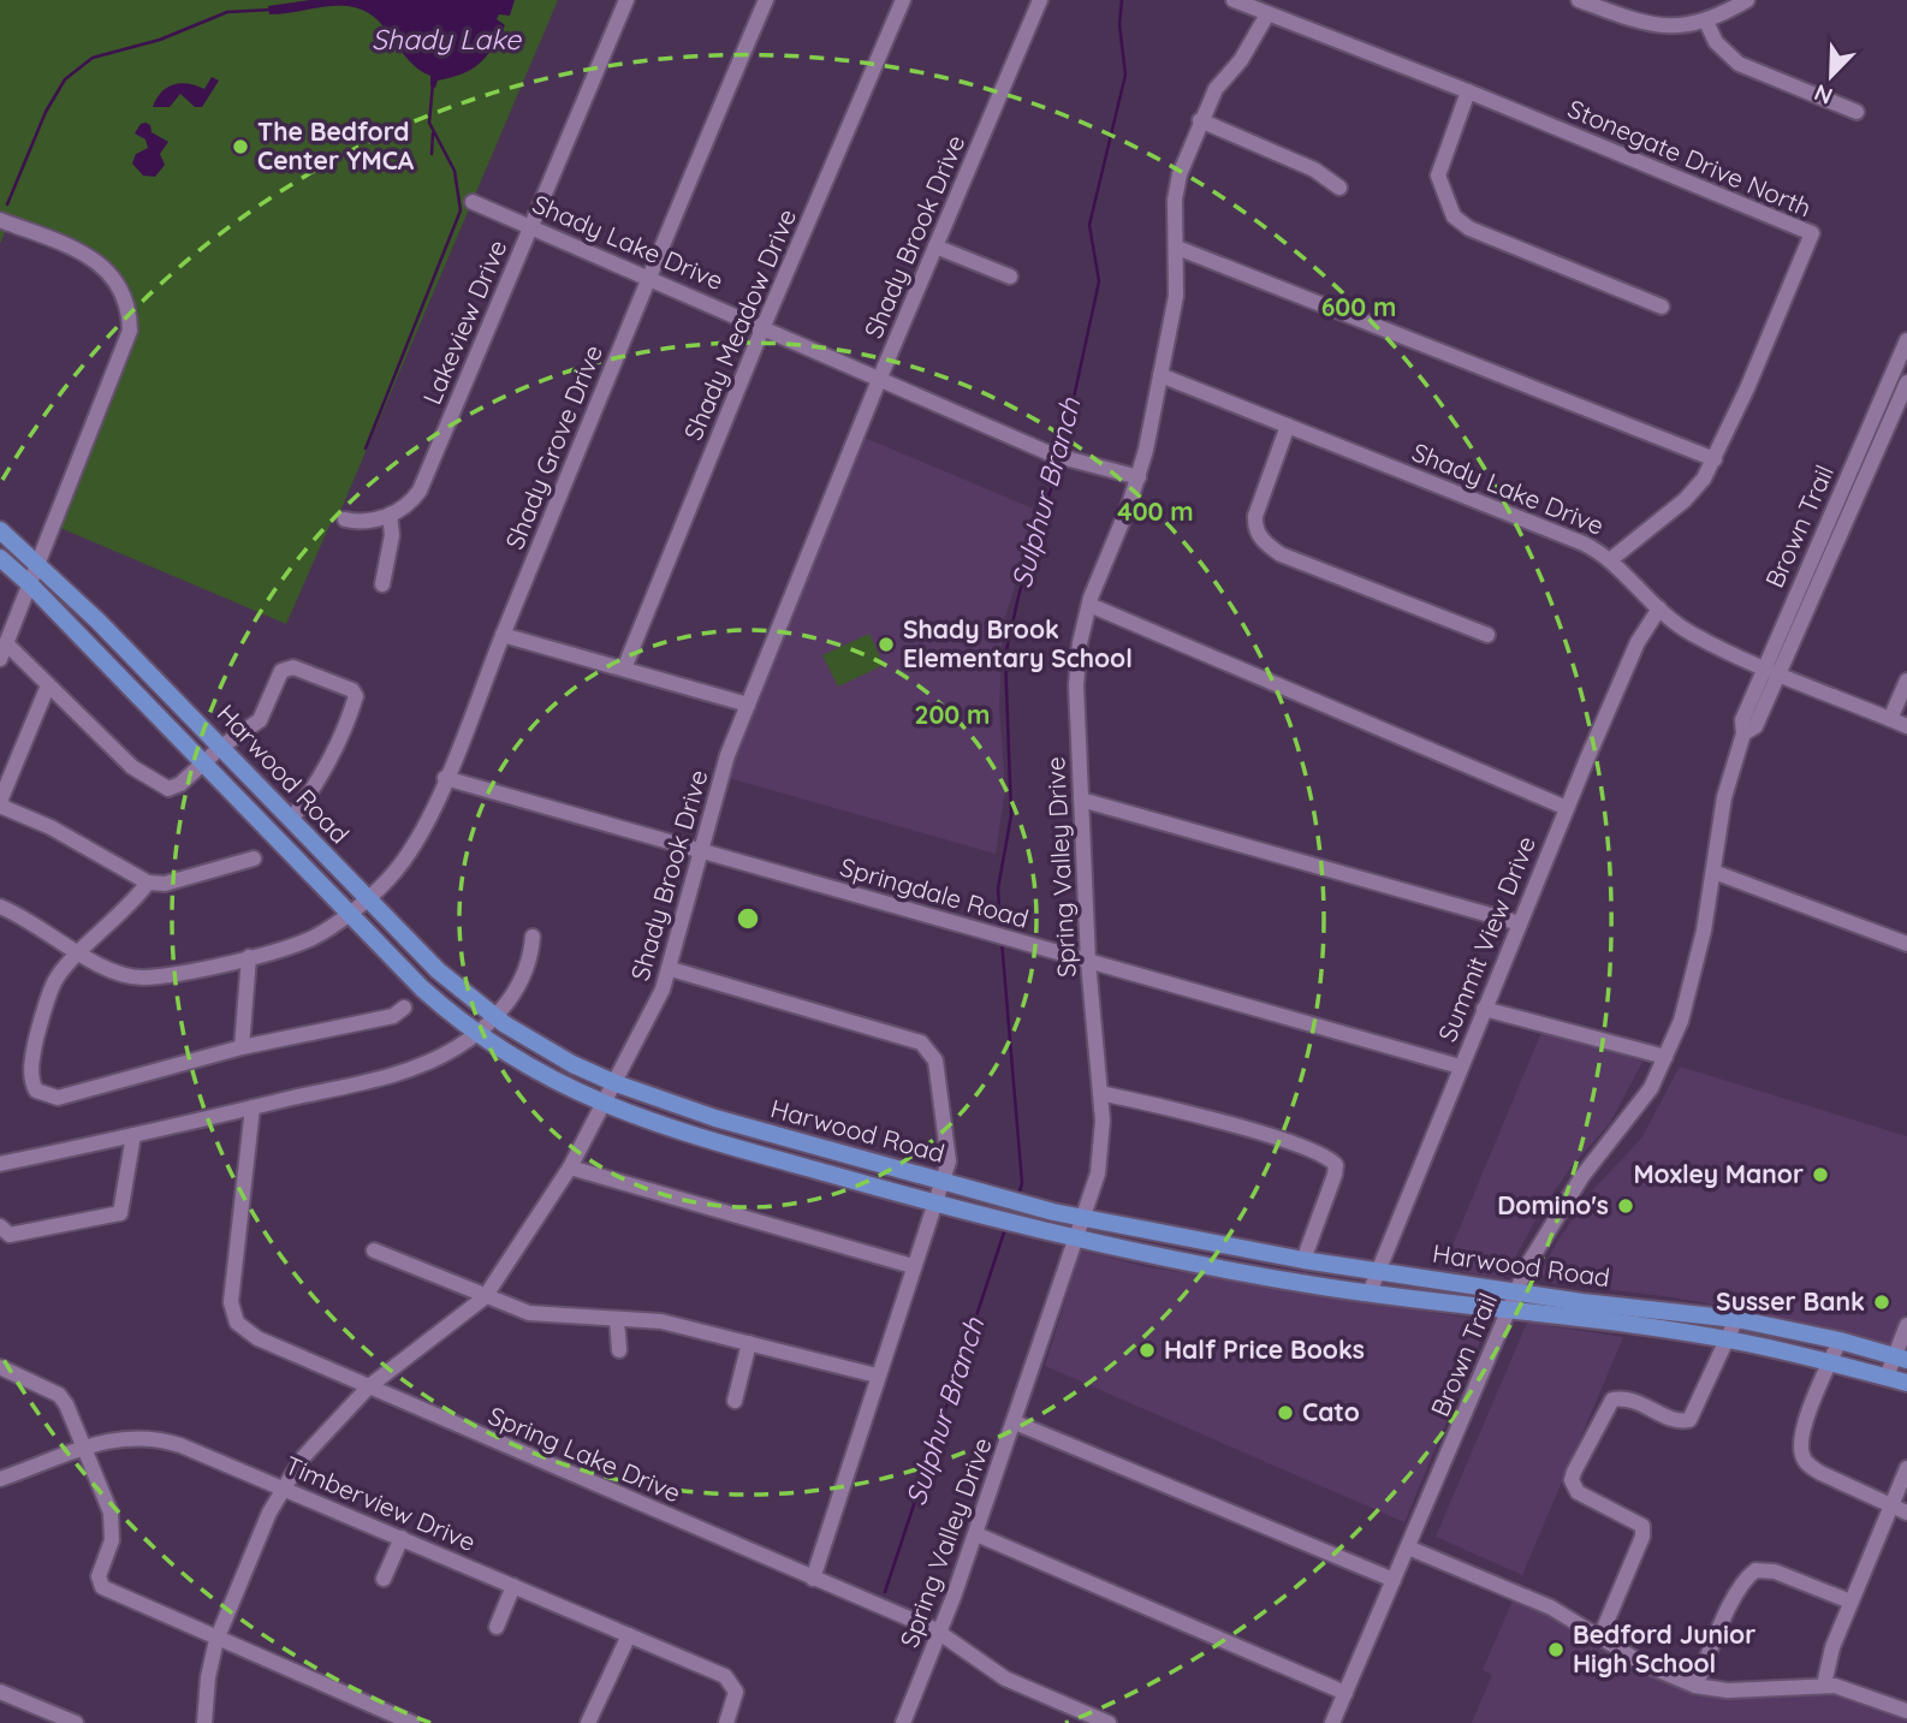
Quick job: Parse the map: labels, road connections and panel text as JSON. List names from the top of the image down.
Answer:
{
  "streets": {
    "main road": ["Harwood Road"],
    "street": [
      "Stonegate Drive North",
      "Shady Brook Drive",
      "Shady Lake Drive",
      "Lakeview Drive",
      "Shady Meadow Drive",
      "Shady Grove Drive",
      "Brown Trail",
      "Spring Valley Drive",
      "Springdale Road",
      "Summit View Drive",
      "Spring Lake Drive",
      "Timberview Drive"
    ]
  },
  "crossings": [
    ["Stonegate Drive North", "Shady Lake Drive"],
    ["Stonegate Drive North", "Spring Valley Drive"],
    ["Shady Brook Drive", "Shady Lake Drive"],
    ["Shady Brook Drive", "Harwood Road"],
    ["Shady Brook Drive", "Springdale Road"],
    ["Shady Brook Drive", "Spring Lake Drive"],
    ["Shady Brook Drive", "Timberview Drive"],
    ["Shady Lake Drive", "Lakeview Drive"],
    ["Shady Lake Drive", "Shady Meadow Drive"],
    ["Shady Lake Drive", "Shady Grove Drive"],
    ["Shady Lake Drive", "Brown Trail"],
    ["Shady Lake Drive", "Spring Valley Drive"],
    ["Shady Lake Drive", "Summit View Drive"],
    ["Shady Grove Drive", "Harwood Road"],
    ["Shady Grove Drive", "Springdale Road"],
    ["Brown Trail", "Harwood Road"],
    ["Harwood Road", "Spring Valley Drive"],
    ["Harwood Road", "Summit View Drive"],
    ["Spring Valley Drive", "Springdale Road"],
    ["Spring Valley Drive", "Spring Lake Drive"],
    ["Springdale Road", "Summit View Drive"]
  ],
  "water": ["Shady Lake", "Sulphur Branch"],
  "places": [
    "The Bedford Center YMCA",
    "Shady Brook Elementary School",
    "Moxley Manor",
    "Domino's",
    "Susser Bank",
    "Half Price Books",
    "Cato",
    "Bedford Junior High School"
  ],
  "north": "bottom left",
  "rings": ["600 m", "400 m", "200 m"]
}
